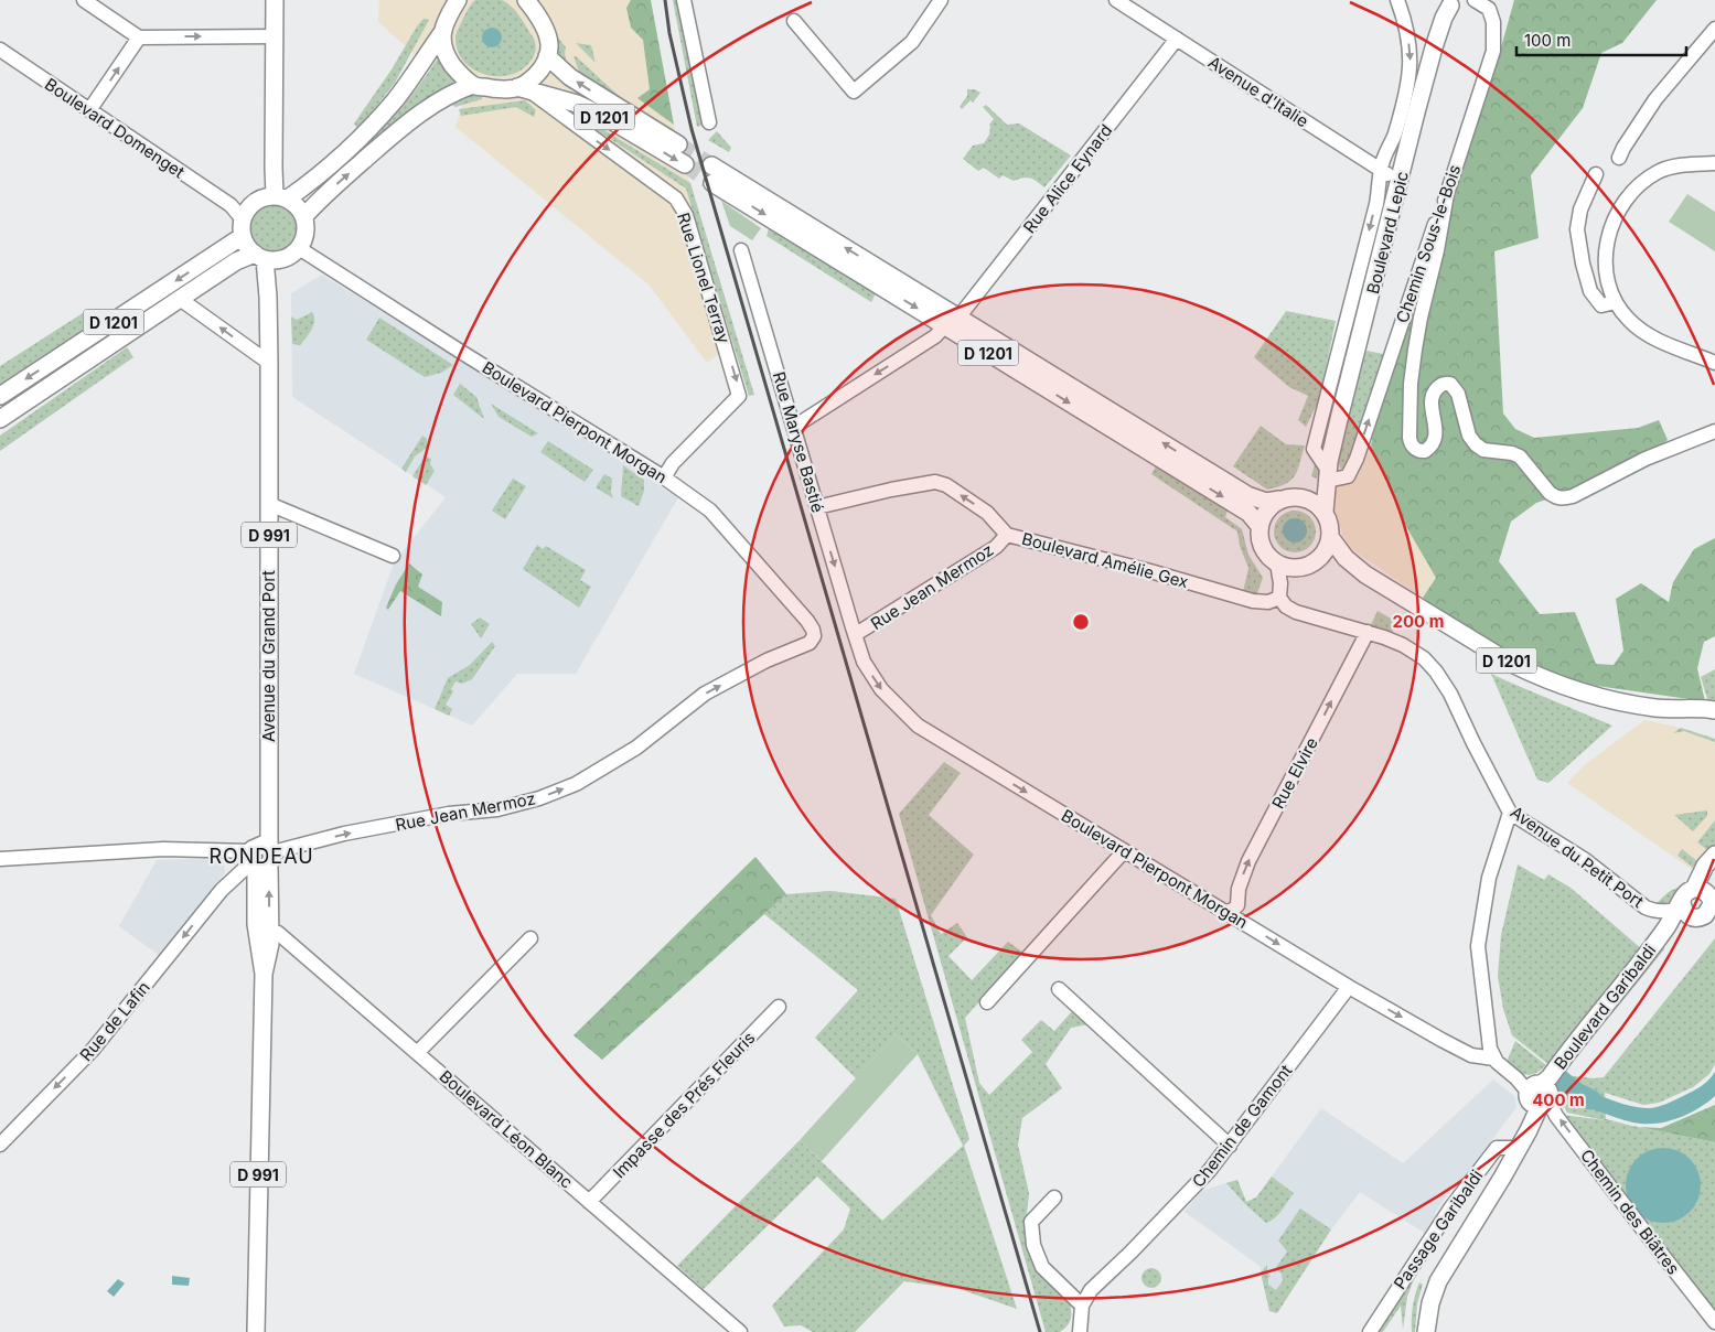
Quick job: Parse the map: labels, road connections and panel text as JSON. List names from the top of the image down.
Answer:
{
  "streets": {
    "main road": [
      "D 1201",
      "Boulevard Lepic",
      "D 991",
      "Avenue du Grand Port",
      "Boulevard Garibaldi"
    ],
    "street": [
      "Avenue d'Italie",
      "Boulevard Domenget",
      "Rue Alice Eynard",
      "Chemin Sous-le-Bois",
      "Rue Lionel Terray",
      "Boulevard Pierpont Morgan",
      "Rue Maryse Bastié",
      "Boulevard Amélie Gex",
      "Rue Jean Mermoz",
      "Rue Elvire",
      "Avenue du Petit Port",
      "Rue de Lafin",
      "Impasse des Prés Fleuris",
      "Chemin de Gamont",
      "Boulevard Léon Blanc",
      "Chemin des Biâtres",
      "Passage Garibaldi"
    ]
  },
  "crossings": [
    ["Avenue d'Italie", "Rue Alice Eynard"],
    ["Avenue d'Italie", "Boulevard Lepic"],
    ["D 1201", "Boulevard Domenget"],
    ["D 1201", "Rue Alice Eynard"],
    ["D 1201", "Boulevard Lepic"],
    ["D 1201", "Rue Lionel Terray"],
    ["D 1201", "Avenue du Grand Port"],
    ["Boulevard Domenget", "Avenue du Grand Port"],
    ["Rue Alice Eynard", "Rue Maryse Bastié"],
    ["Boulevard Lepic", "Chemin Sous-le-Bois"],
    ["Rue Lionel Terray", "Boulevard Pierpont Morgan"],
    ["Boulevard Pierpont Morgan", "Rue Maryse Bastié"],
    ["Boulevard Pierpont Morgan", "Rue Jean Mermoz"],
    ["Boulevard Pierpont Morgan", "Rue Elvire"],
    ["Boulevard Pierpont Morgan", "Chemin de Gamont"],
    ["Boulevard Pierpont Morgan", "Chemin des Biâtres"],
    ["Rue Maryse Bastié", "Boulevard Amélie Gex"],
    ["Rue Maryse Bastié", "Rue Jean Mermoz"],
    ["D 991", "Rue Jean Mermoz"],
    ["D 991", "Avenue du Grand Port"],
    ["D 991", "Rue de Lafin"],
    ["D 991", "Boulevard Léon Blanc"],
    ["Boulevard Amélie Gex", "Rue Jean Mermoz"],
    ["Boulevard Amélie Gex", "Avenue du Petit Port"],
    ["Rue Jean Mermoz", "Avenue du Grand Port"],
    ["Rue Jean Mermoz", "Rue de Lafin"],
    ["Avenue du Grand Port", "Rue de Lafin"],
    ["Rue Elvire", "Avenue du Petit Port"],
    ["Avenue du Petit Port", "Boulevard Garibaldi"],
    ["Boulevard Garibaldi", "Chemin des Biâtres"],
    ["Boulevard Garibaldi", "Passage Garibaldi"],
    ["Impasse des Prés Fleuris", "Boulevard Léon Blanc"]
  ],
  "one_way": [
    "Boulevard Lepic",
    "Chemin Sous-le-Bois",
    "Rue Lionel Terray",
    "Boulevard Pierpont Morgan",
    "Boulevard Amélie Gex",
    "Rue Jean Mermoz",
    "Rue Elvire",
    "Rue de Lafin",
    "Chemin des Biâtres"
  ],
  "districts": ["RONDEAU"],
  "scale_bar": "100 m",
  "rings": ["200 m", "400 m"]
}
